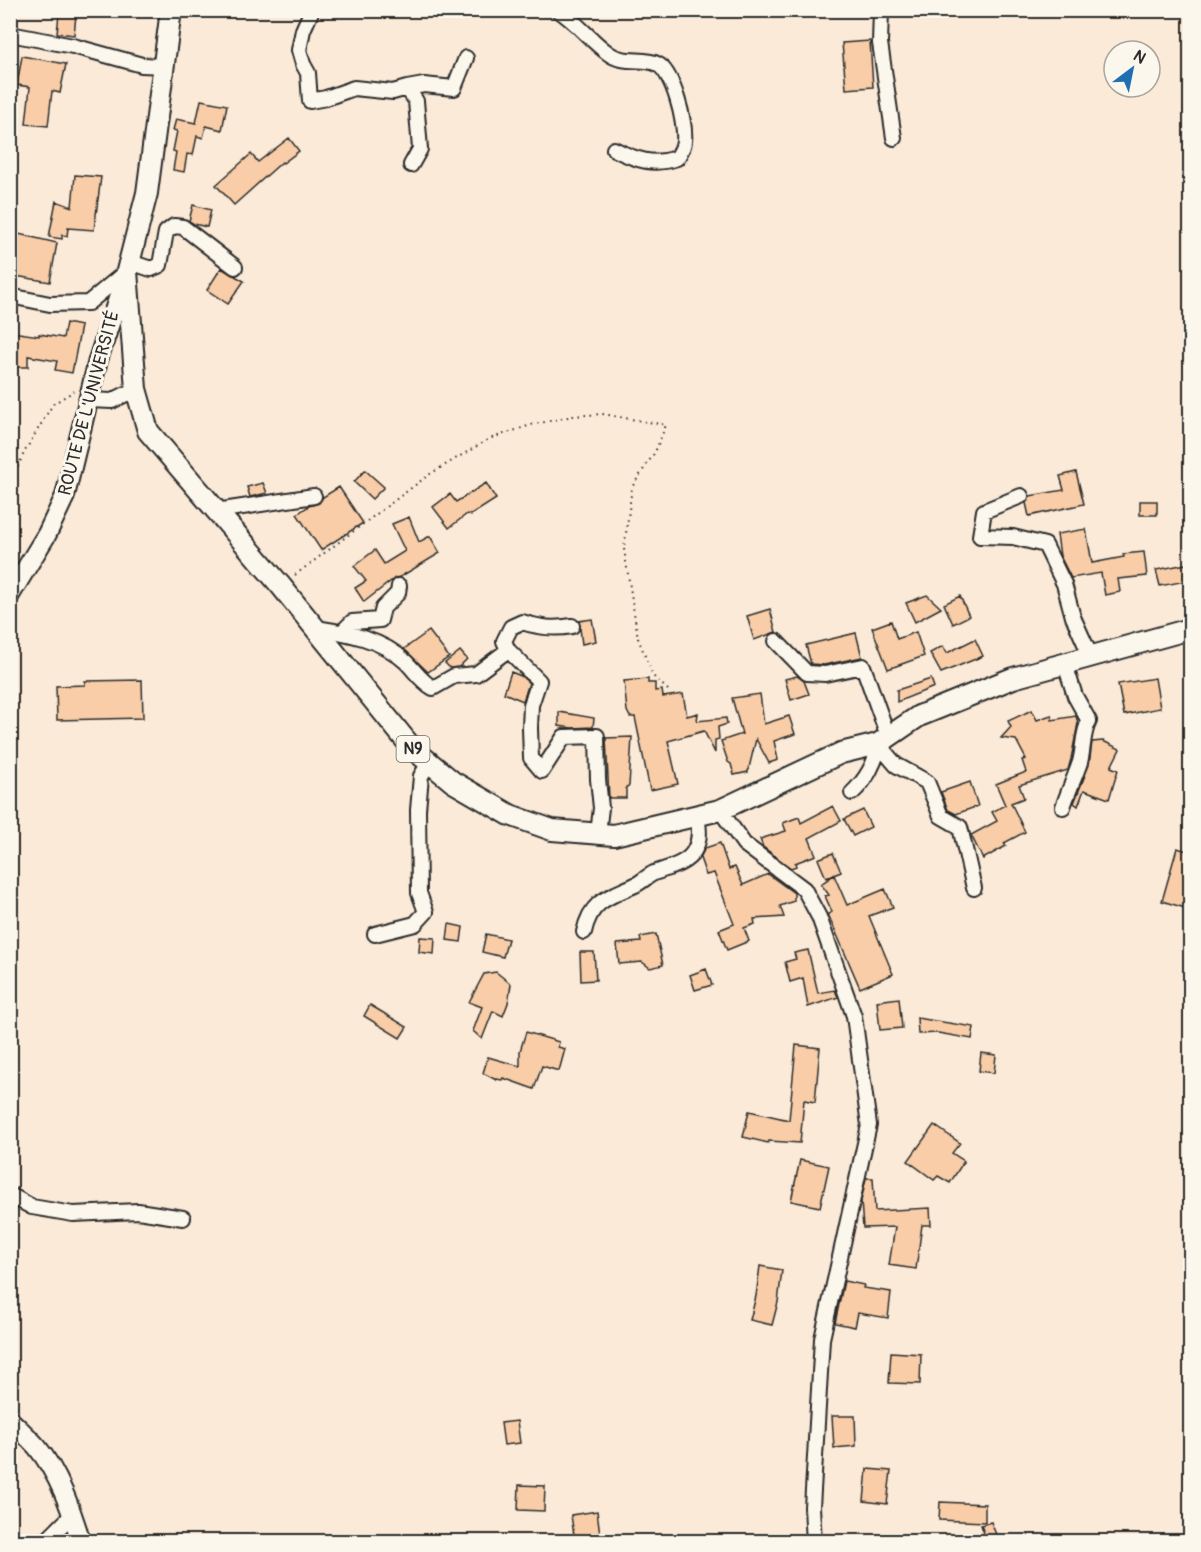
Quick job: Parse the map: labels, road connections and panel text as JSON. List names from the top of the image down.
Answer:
{
  "streets": {
    "highway": ["N9"],
    "main road": ["ROUTE DE L'UNIVERSITÉ"]
  },
  "crossings": [
    ["ROUTE DE L'UNIVERSITÉ", "N9"]
  ],
  "north": "top right"
}
